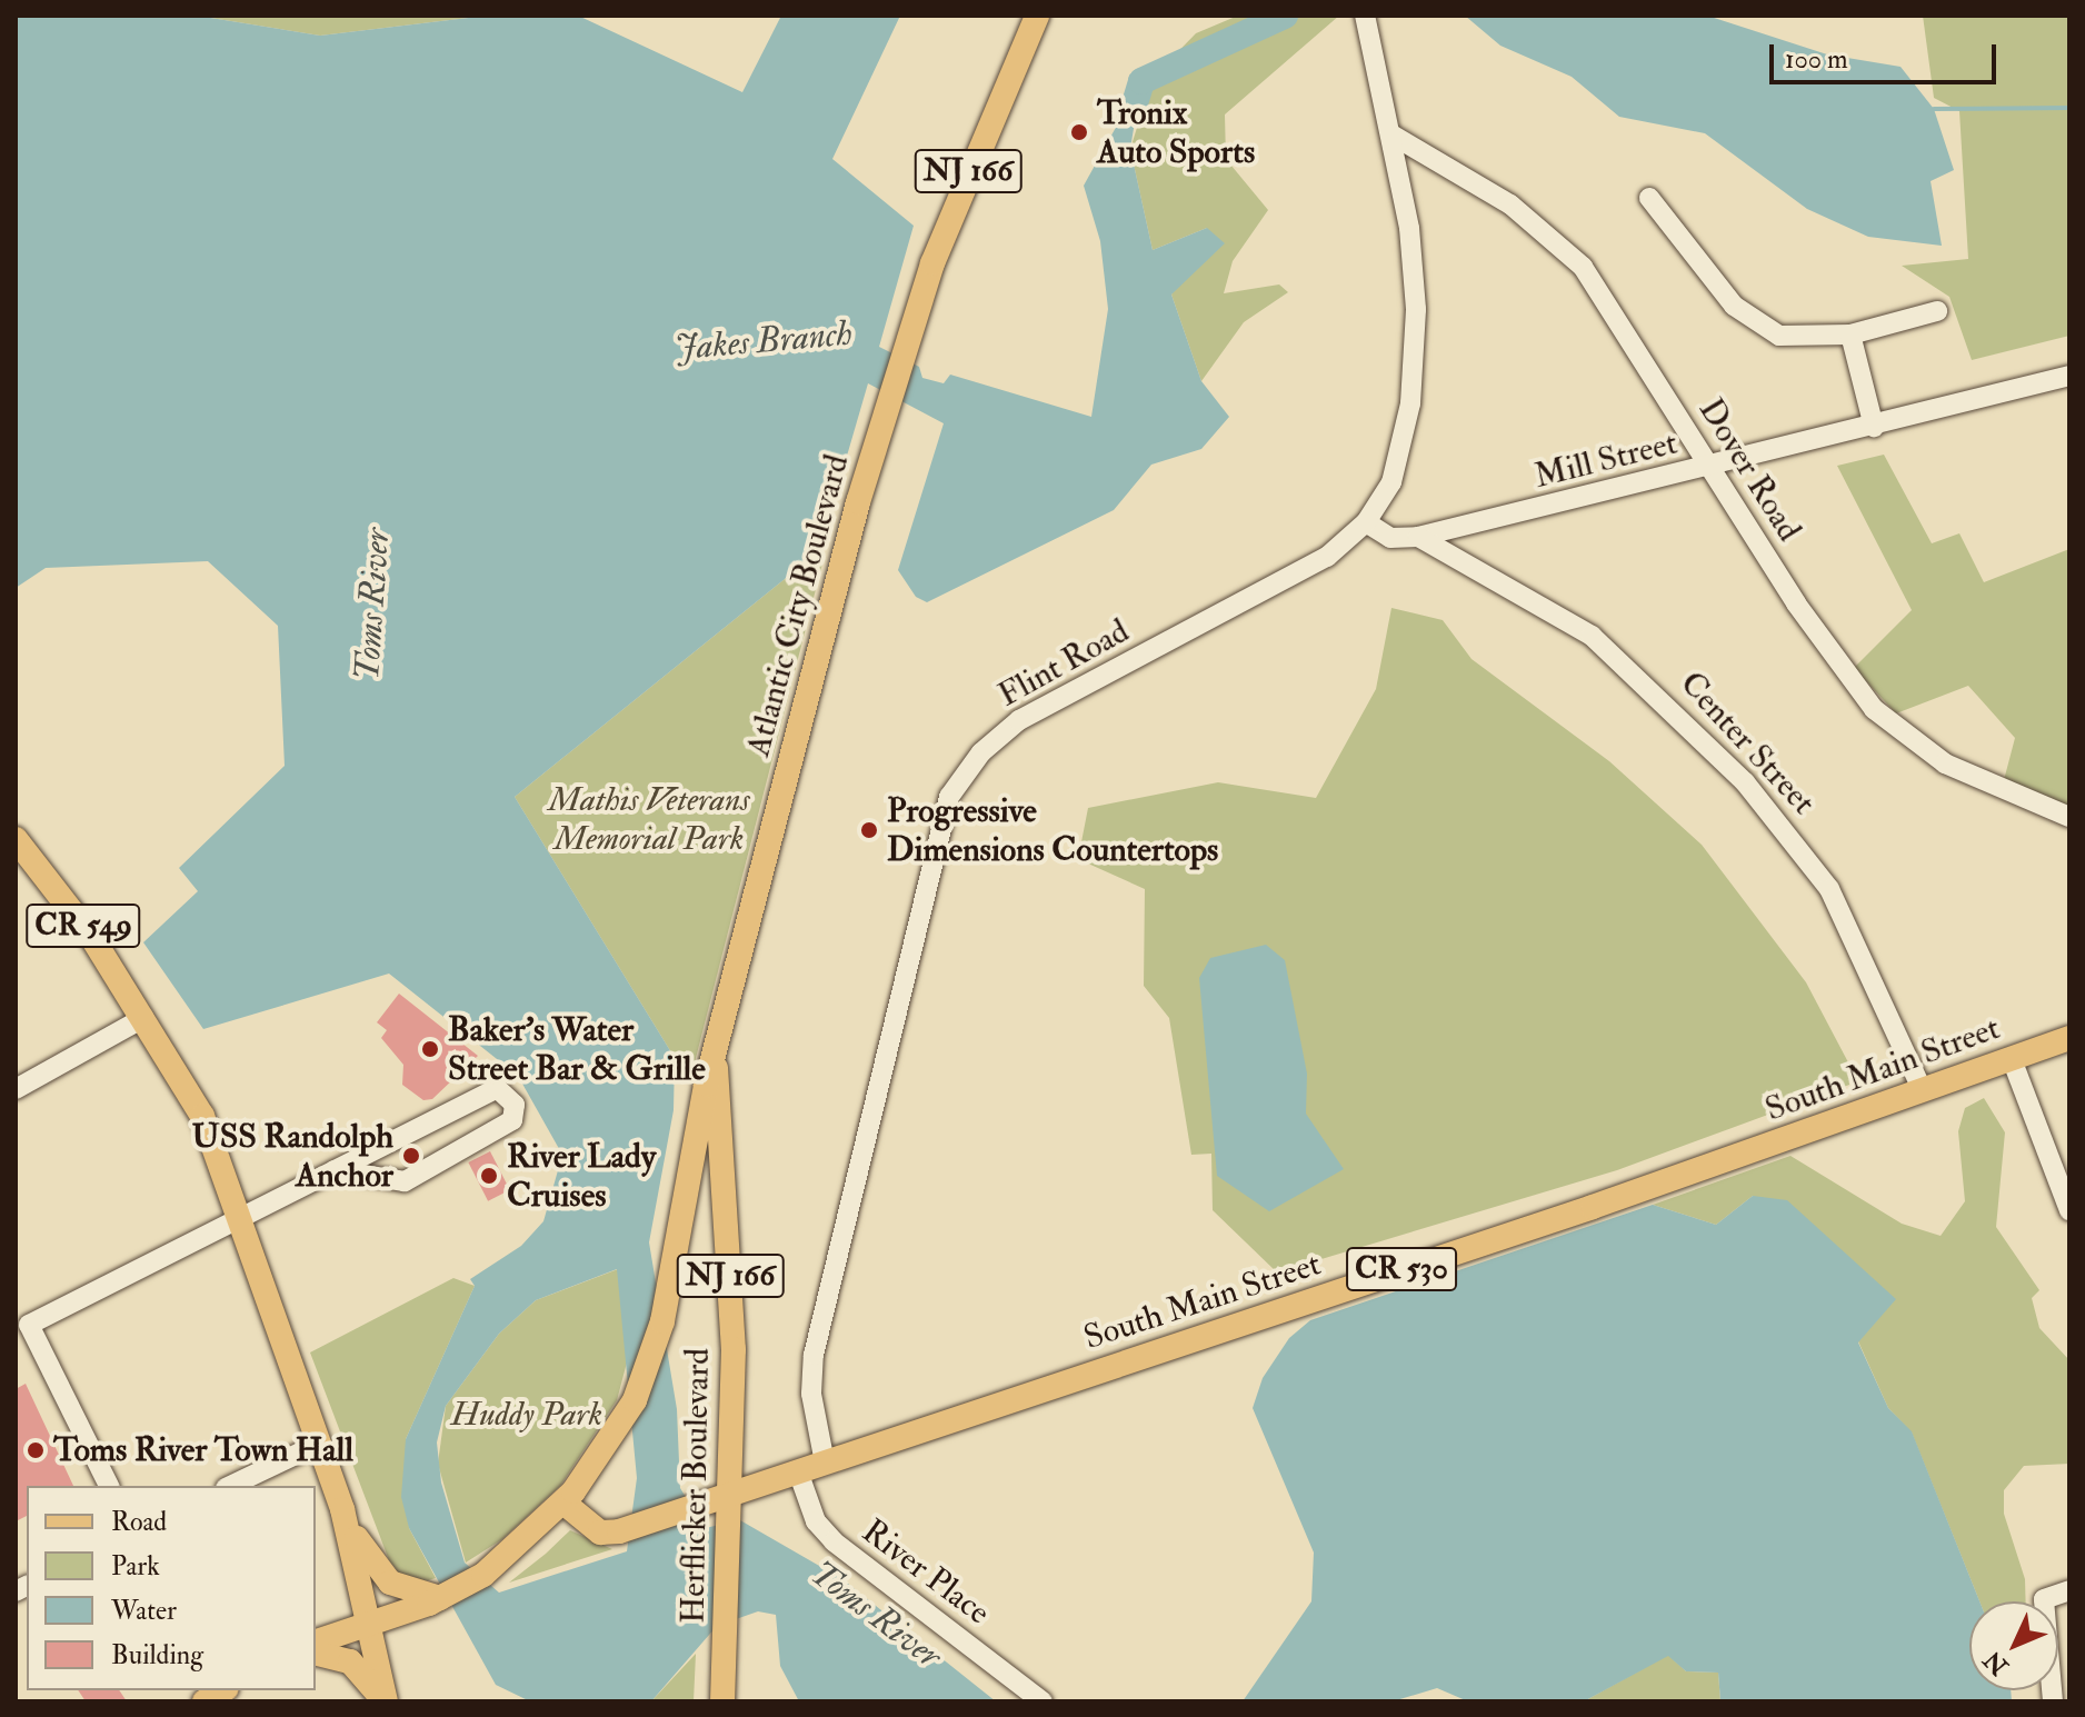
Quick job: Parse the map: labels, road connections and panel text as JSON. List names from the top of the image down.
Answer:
{
  "streets": {
    "main road": [
      "NJ 166",
      "Atlantic City Boulevard",
      "CR 549",
      "South Main Street",
      "CR 530",
      "Herflicker Boulevard"
    ],
    "street": [
      "Mill Street",
      "Dover Road",
      "Flint Road",
      "Center Street",
      "River Place"
    ]
  },
  "crossings": [
    ["NJ 166", "Atlantic City Boulevard"],
    ["NJ 166", "CR 549"],
    ["Mill Street", "Dover Road"],
    ["Mill Street", "Flint Road"],
    ["Mill Street", "Center Street"],
    ["Dover Road", "Flint Road"],
    ["Atlantic City Boulevard", "CR 549"],
    ["Atlantic City Boulevard", "South Main Street"],
    ["Atlantic City Boulevard", "Herflicker Boulevard"],
    ["Flint Road", "South Main Street"],
    ["Center Street", "South Main Street"],
    ["South Main Street", "Herflicker Boulevard"],
    ["South Main Street", "River Place"]
  ],
  "water": ["Jakes Branch", "Toms River"],
  "parks": ["Mathis Veterans Memorial Park", "Huddy Park"],
  "places": [
    "Tronix Auto Sports",
    "Progressive Dimensions Countertops",
    "Baker's Water Street Bar & Grille",
    "USS Randolph Anchor",
    "River Lady Cruises",
    "Toms River Town Hall"
  ],
  "legend": [
    "Road",
    "Park",
    "Water",
    "Building"
  ],
  "scale_bar": "100 m",
  "north": "bottom left"
}
